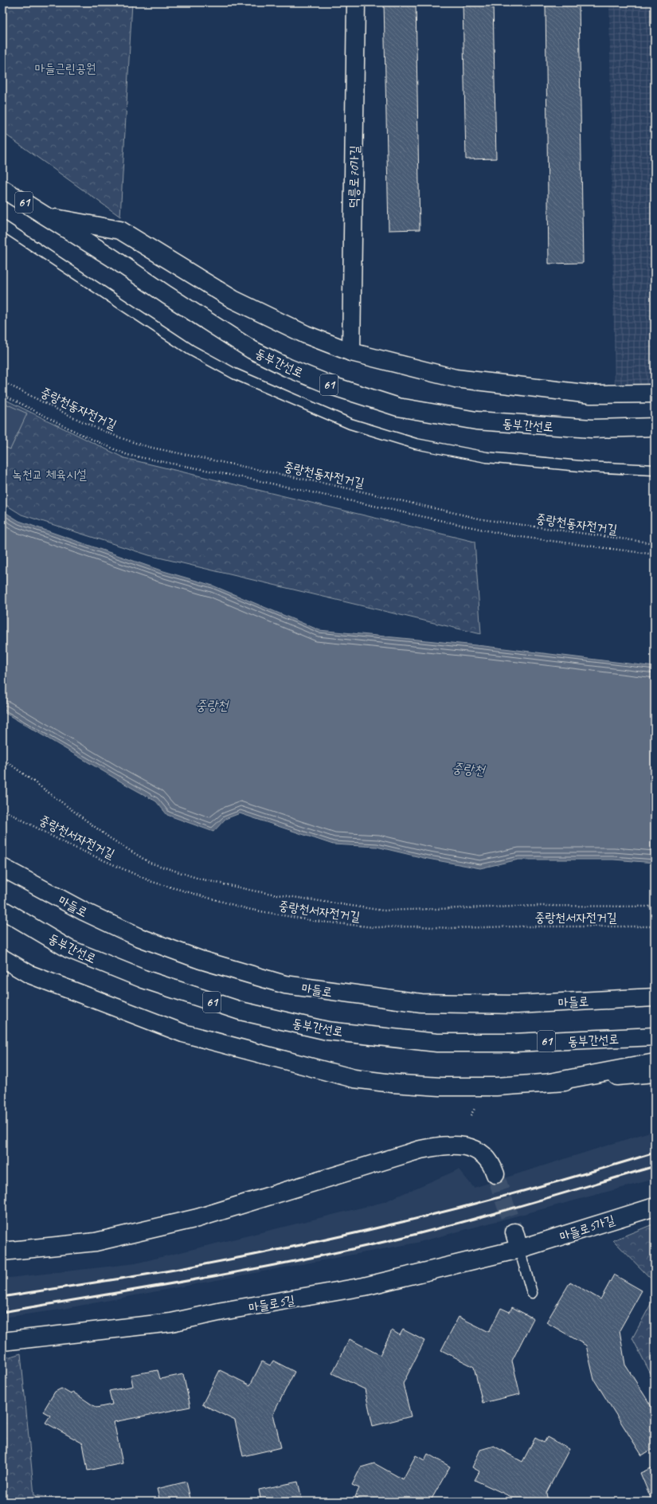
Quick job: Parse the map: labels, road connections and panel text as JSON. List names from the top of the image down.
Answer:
{
  "streets": {
    "main road": [
      "덕릉로70가길",
      "61",
      "동부간선로",
      "마들로",
      "마들로5가길",
      "마들로5길"
    ],
    "path": ["중랑천동자전거길", "중랑천서자전거길"]
  },
  "crossings": [
    ["마들로5가길", "마들로5길"]
  ],
  "water": ["중랑천"],
  "parks": ["마들근린공원", "녹천교 체육시설"]
}
